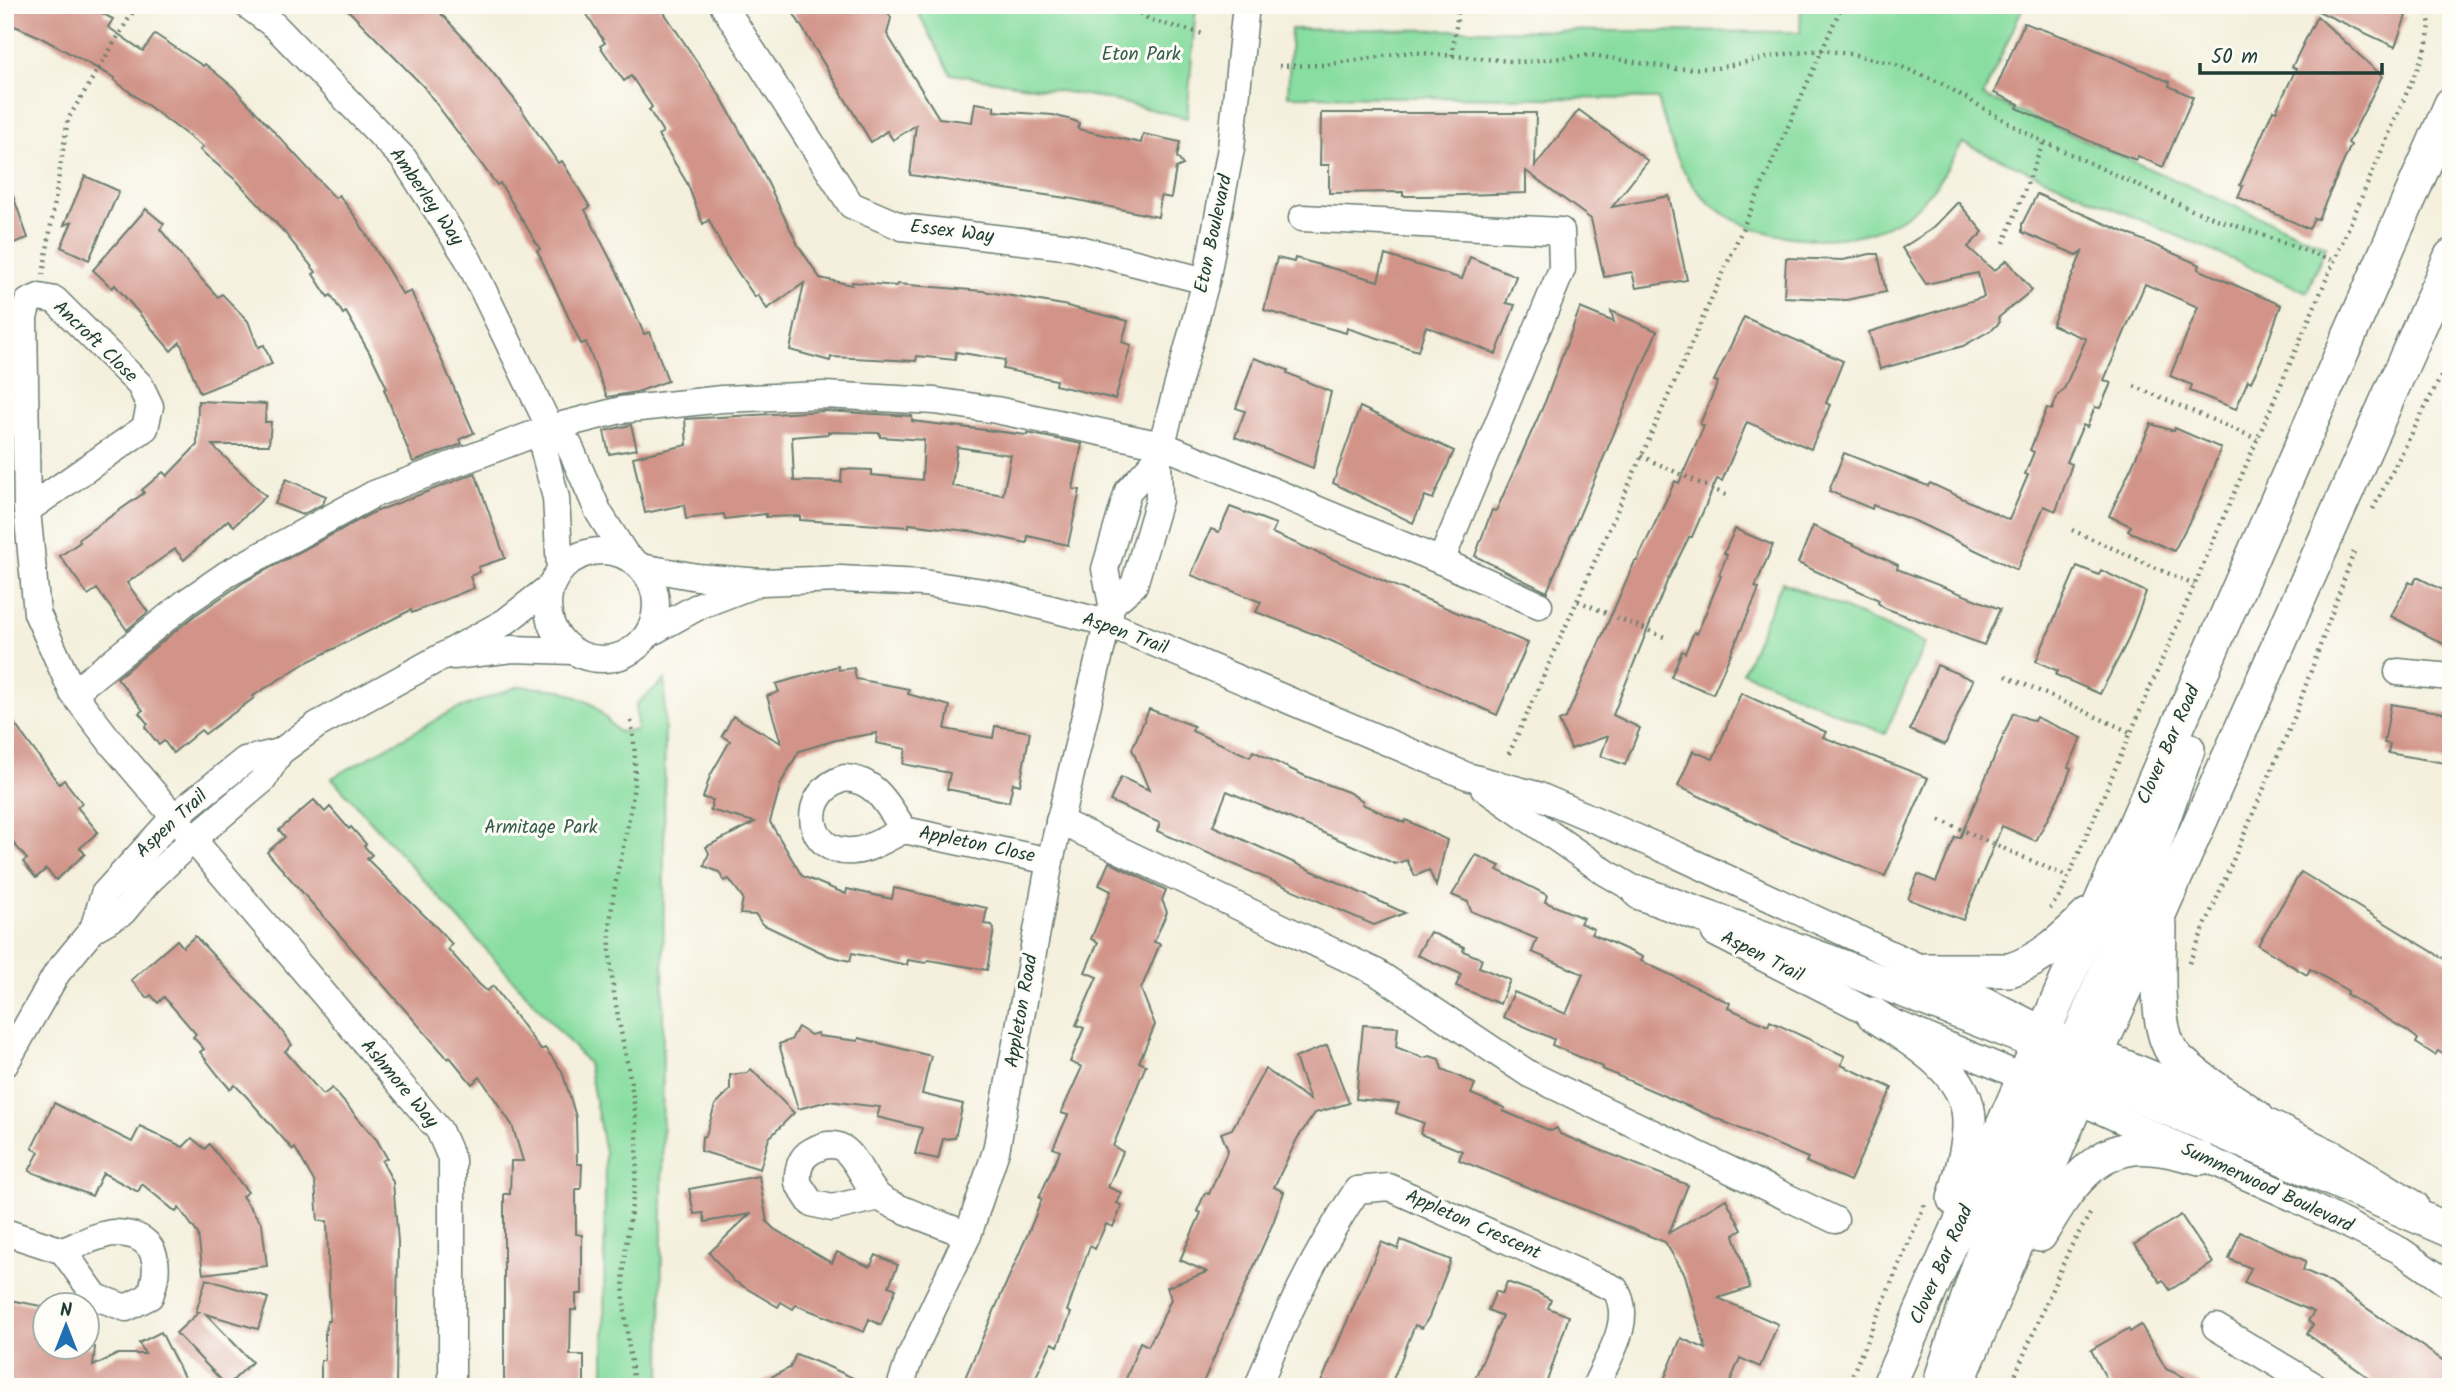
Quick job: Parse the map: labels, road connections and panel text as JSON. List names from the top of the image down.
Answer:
{
  "streets": {
    "main road": ["Clover Bar Road"],
    "street": [
      "Amberley Way",
      "Essex Way",
      "Eton Boulevard",
      "Ancroft Close",
      "Aspen Trail",
      "Appleton Close",
      "Appleton Road",
      "Ashmore Way",
      "Summerwood Boulevard",
      "Appleton Crescent"
    ]
  },
  "crossings": [
    ["Amberley Way", "Aspen Trail"],
    ["Essex Way", "Eton Boulevard"],
    ["Eton Boulevard", "Aspen Trail"],
    ["Eton Boulevard", "Appleton Road"],
    ["Ancroft Close", "Aspen Trail"],
    ["Ancroft Close", "Ashmore Way"],
    ["Aspen Trail", "Clover Bar Road"],
    ["Aspen Trail", "Appleton Road"],
    ["Aspen Trail", "Ashmore Way"],
    ["Aspen Trail", "Summerwood Boulevard"],
    ["Clover Bar Road", "Summerwood Boulevard"],
    ["Appleton Close", "Appleton Road"]
  ],
  "parks": ["Eton Park", "Armitage Park"],
  "scale_bar": "50 m",
  "north": "top"
}
